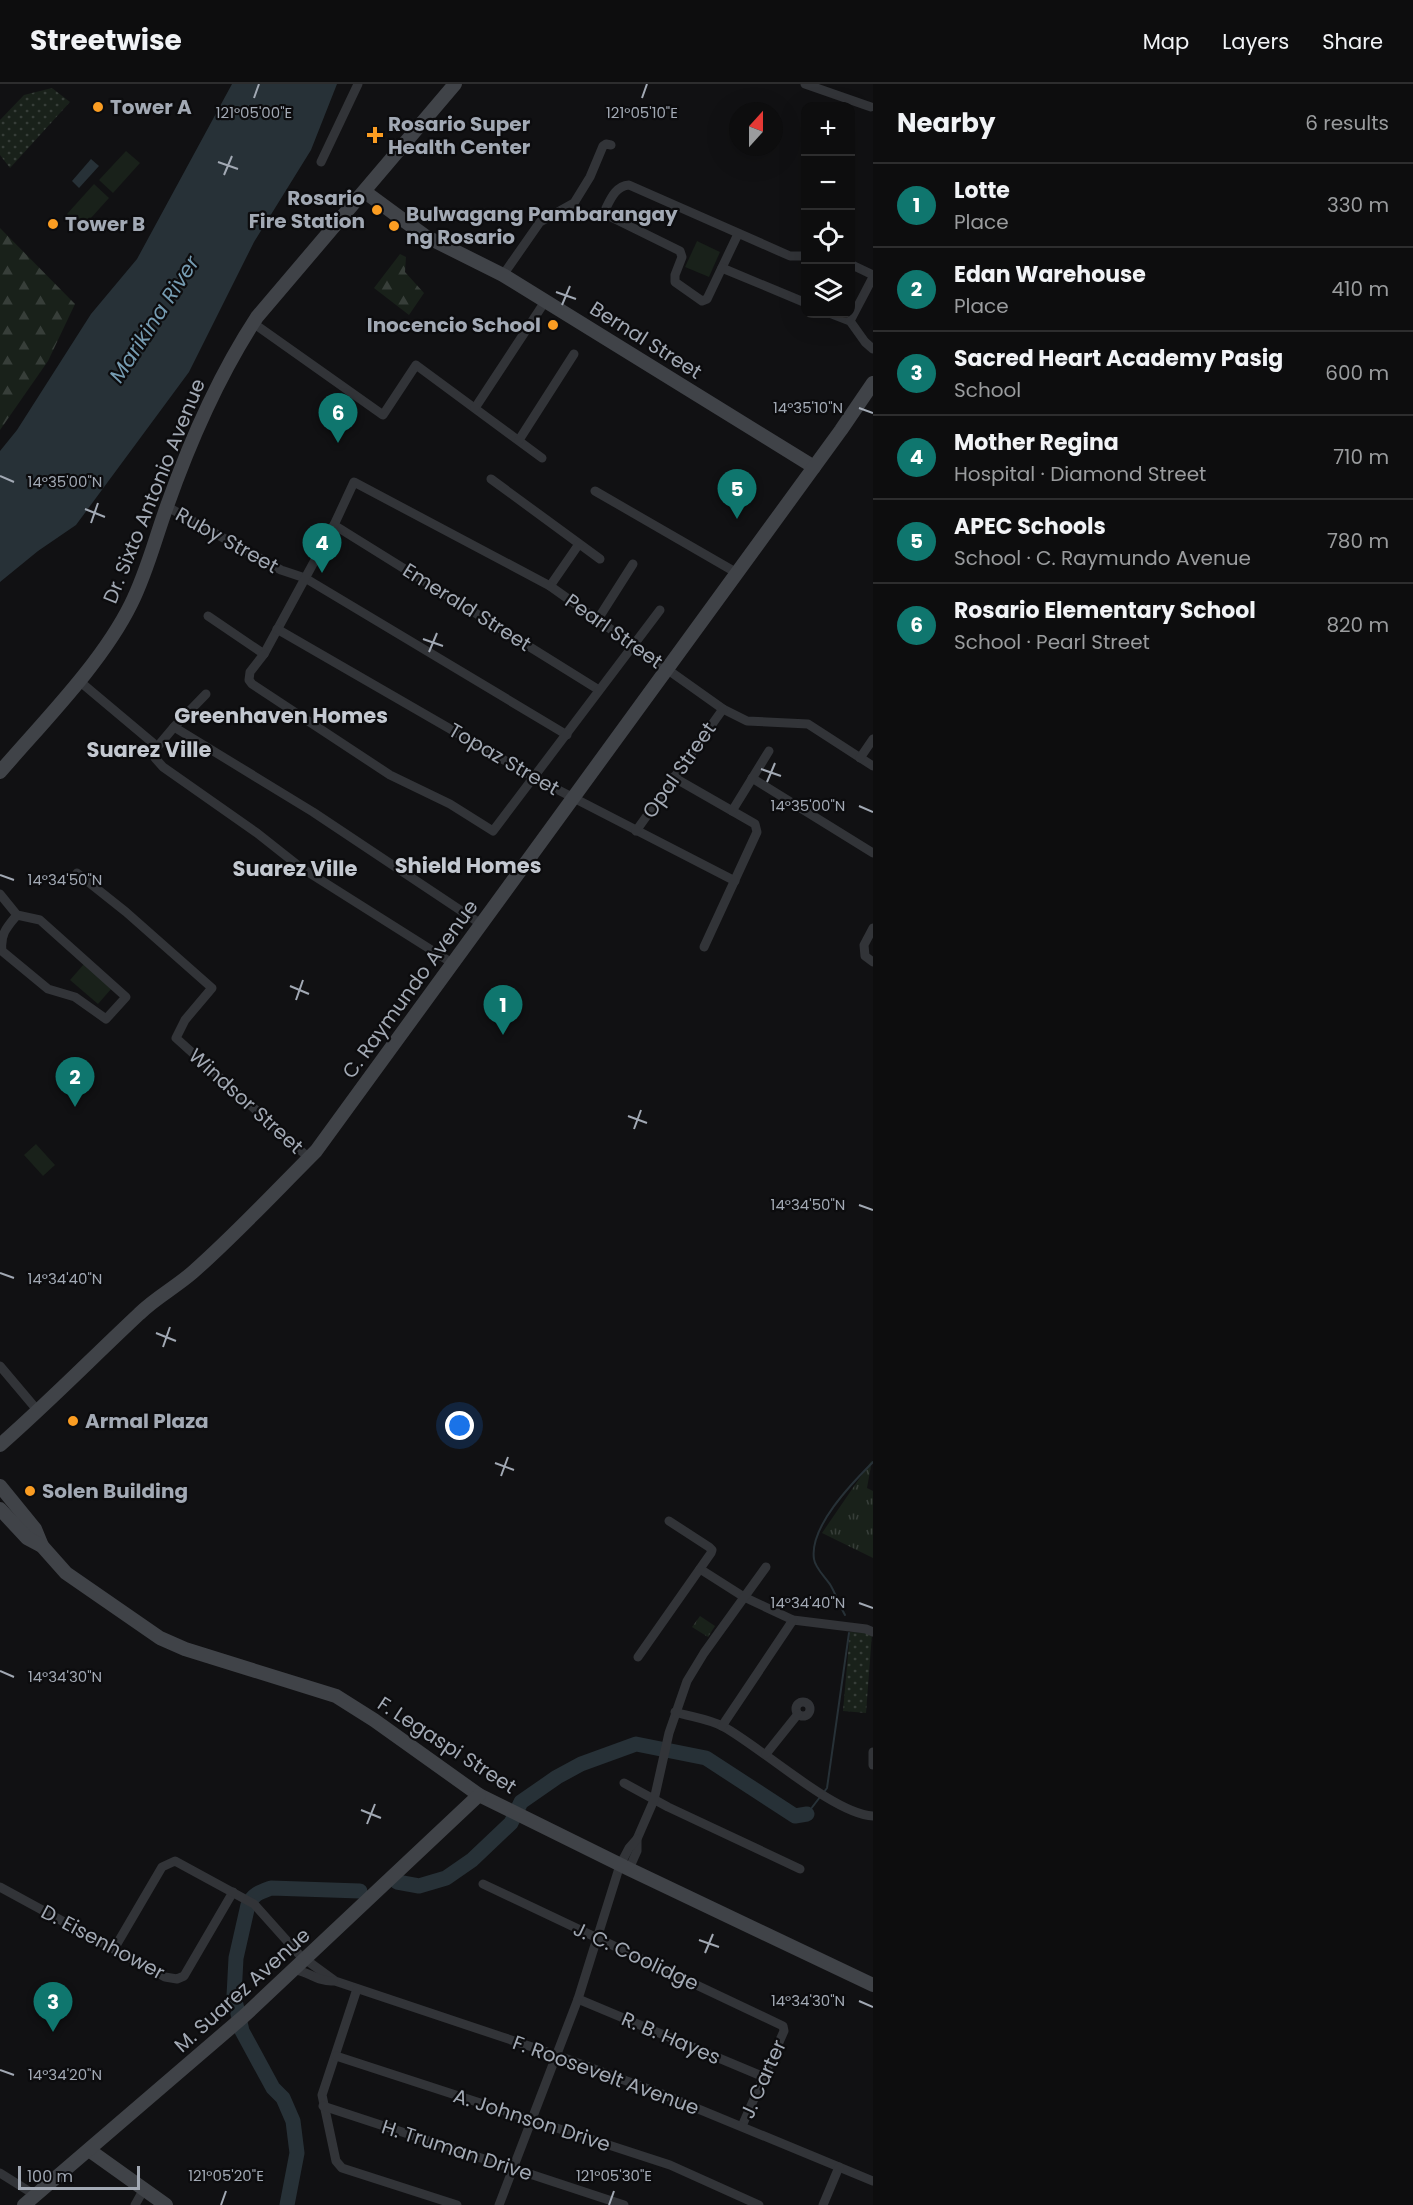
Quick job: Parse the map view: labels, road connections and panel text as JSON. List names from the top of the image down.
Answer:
{
  "streets": {
    "main road": [
      "Bernal Street",
      "Dr. Sixto Antonio Avenue",
      "C. Raymundo Avenue",
      "F. Legaspi Street",
      "M. Suarez Avenue"
    ],
    "street": [
      "Ruby Street",
      "Emerald Street",
      "Pearl Street",
      "Topaz Street",
      "Opal Street",
      "Windsor Street",
      "D. Eisenhower",
      "J. C. Coolidge",
      "R. B. Hayes",
      "F. Roosevelt Avenue",
      "J. Carter",
      "A. Johnson Drive",
      "H. Truman Drive"
    ]
  },
  "crossings": [
    ["Bernal Street", "Dr. Sixto Antonio Avenue"],
    ["Bernal Street", "C. Raymundo Avenue"],
    ["Dr. Sixto Antonio Avenue", "Ruby Street"],
    ["Emerald Street", "Pearl Street"],
    ["Pearl Street", "Opal Street"],
    ["Pearl Street", "C. Raymundo Avenue"],
    ["Topaz Street", "Opal Street"],
    ["Topaz Street", "C. Raymundo Avenue"],
    ["C. Raymundo Avenue", "Windsor Street"],
    ["F. Legaspi Street", "M. Suarez Avenue"],
    ["J. C. Coolidge", "J. Carter"],
    ["M. Suarez Avenue", "F. Roosevelt Avenue"],
    ["R. B. Hayes", "J. Carter"],
    ["F. Roosevelt Avenue", "J. Carter"]
  ],
  "districts": [
    "Greenhaven Homes",
    "Suarez Ville",
    "Shield Homes",
    "Suarez Ville"
  ],
  "water": ["Marikina River"],
  "places": {
    "other": [
      "Tower A",
      "Rosario Fire Station",
      "Tower B",
      "Bulwagang Pambarangay ng Rosario",
      "Inocencio School",
      "Armal Plaza",
      "Solen Building"
    ],
    "health": ["Rosario Super Health Center"]
  },
  "scale_bar": "100 m",
  "north": "top",
  "page": {
    "header": "Streetwise",
    "nav": ["Map", "Layers", "Share"],
    "heading": ["Nearby", "6 results"],
    "map_buttons": ["+", "−"],
    "list": [
      {
        "mark": "1",
        "name": "Lotte",
        "note": "Place",
        "value": "330 m"
      },
      {
        "mark": "2",
        "name": "Edan Warehouse",
        "note": "Place",
        "value": "410 m"
      },
      {
        "mark": "3",
        "name": "Sacred Heart Academy Pasig",
        "note": "School",
        "value": "600 m"
      },
      {
        "mark": "4",
        "name": "Mother Regina",
        "note": "Hospital · Diamond Street",
        "value": "710 m"
      },
      {
        "mark": "5",
        "name": "APEC Schools",
        "note": "School · C. Raymundo Avenue",
        "value": "780 m"
      },
      {
        "mark": "6",
        "name": "Rosario Elementary School",
        "note": "School · Pearl Street",
        "value": "820 m"
      }
    ],
    "pins": [
      "6",
      "5",
      "4",
      "1",
      "2",
      "3"
    ],
    "scale": "100 m"
  },
  "coordinates": [
    "121°05'00\"E",
    "121°05'10\"E",
    "14°35'10\"N",
    "14°35'00\"N",
    "14°34'50\"N",
    "14°34'40\"N",
    "14°34'30\"N",
    "14°34'20\"N",
    "121°05'20\"E",
    "121°05'30\"E"
  ]
}
